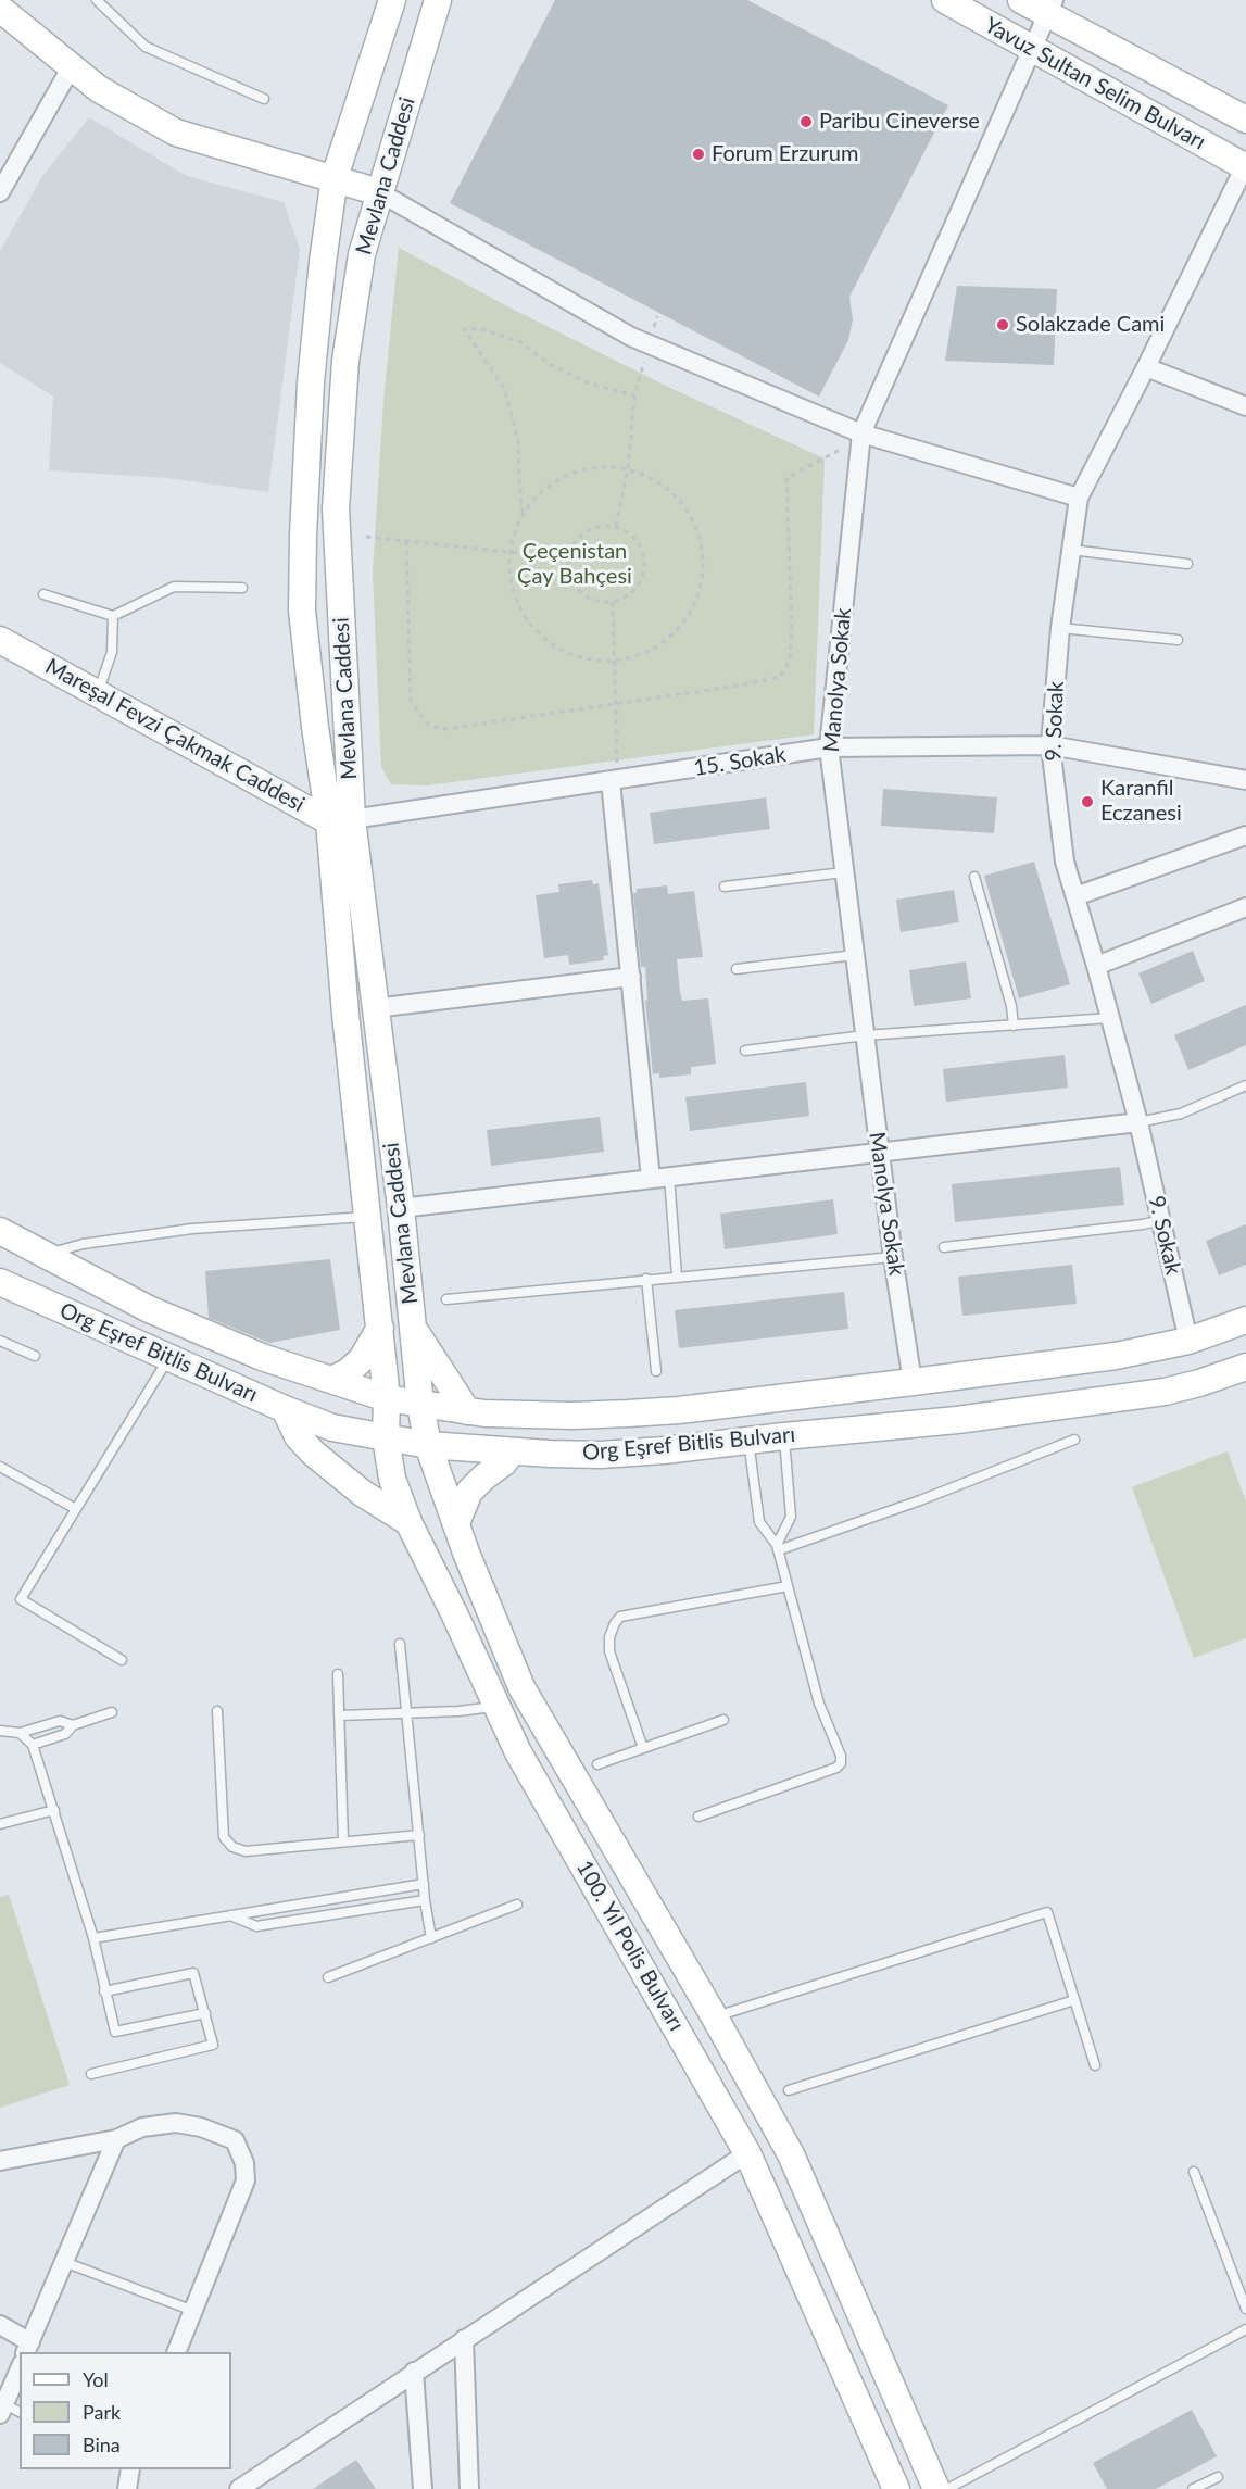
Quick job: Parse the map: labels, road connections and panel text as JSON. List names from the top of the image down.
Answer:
{
  "streets": {
    "main road": [
      "Yavuz Sultan Selim Bulvarı",
      "Mevlana Caddesi",
      "Mareşal Fevzi Çakmak Caddesi",
      "Org Eşref Bitlis Bulvarı",
      "100. Yıl Polis Bulvarı"
    ],
    "street": ["Manolya Sokak", "9. Sokak", "15. Sokak"]
  },
  "crossings": [
    ["Yavuz Sultan Selim Bulvarı", "Manolya Sokak"],
    ["Yavuz Sultan Selim Bulvarı", "9. Sokak"],
    ["Mevlana Caddesi", "Mareşal Fevzi Çakmak Caddesi"],
    ["Mevlana Caddesi", "15. Sokak"],
    ["Mevlana Caddesi", "Org Eşref Bitlis Bulvarı"],
    ["Mevlana Caddesi", "100. Yıl Polis Bulvarı"],
    ["Manolya Sokak", "15. Sokak"],
    ["9. Sokak", "15. Sokak"],
    ["Mareşal Fevzi Çakmak Caddesi", "15. Sokak"],
    ["Org Eşref Bitlis Bulvarı", "100. Yıl Polis Bulvarı"]
  ],
  "parks": ["Çeçenistan Çay Bahçesi"],
  "places": [
    "Paribu Cineverse",
    "Forum Erzurum",
    "Solakzade Cami",
    "Karanfil Eczanesi"
  ],
  "legend": ["Yol", "Park", "Bina"]
}
